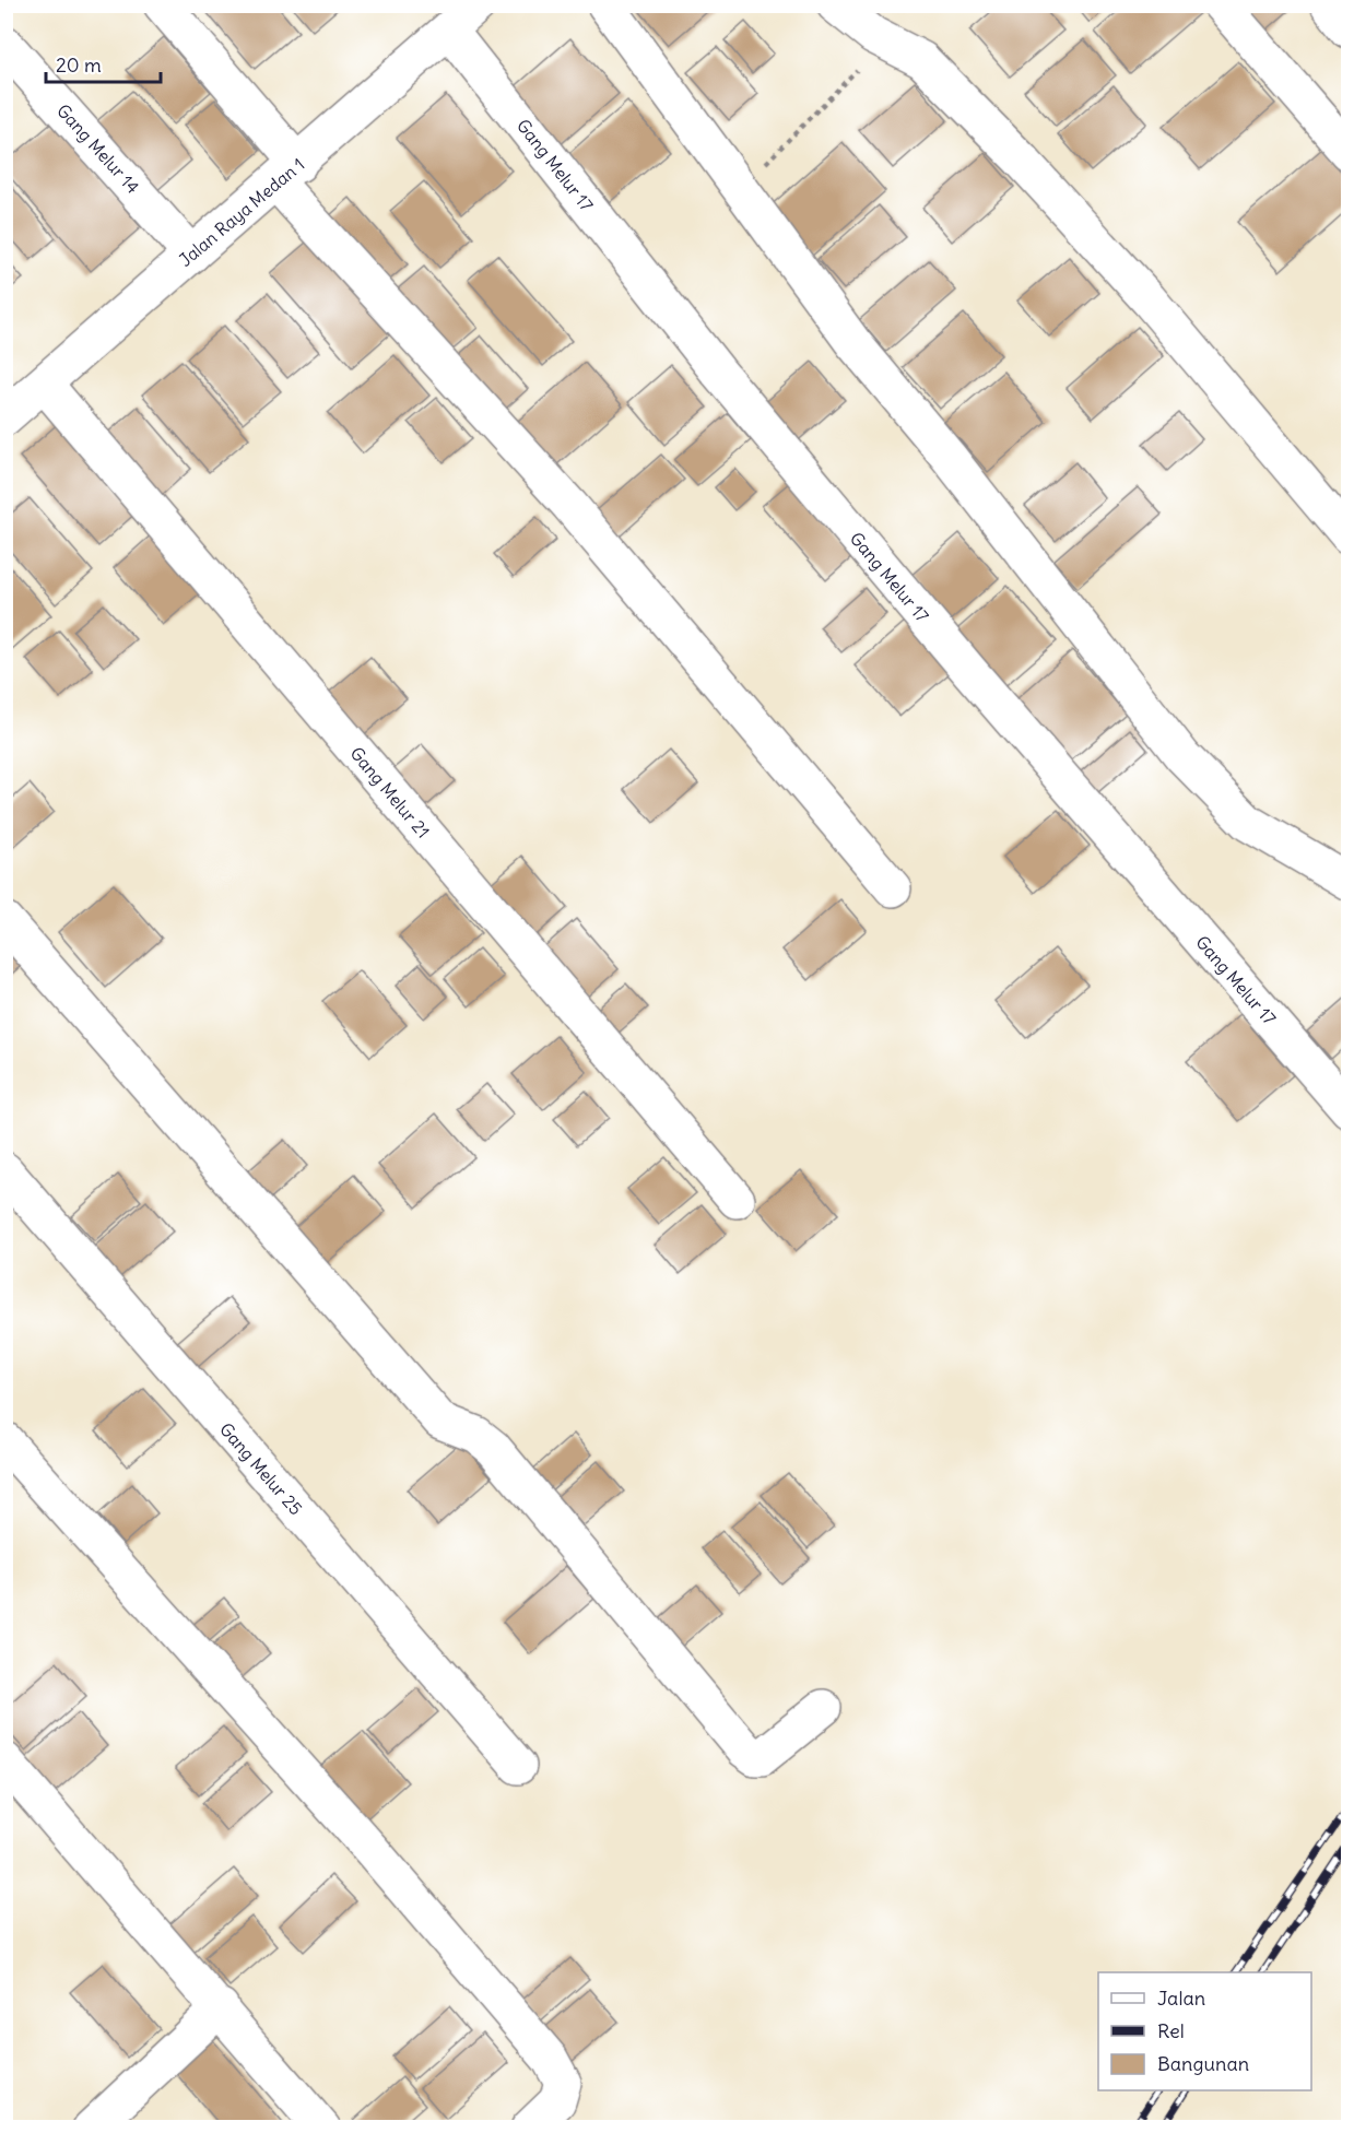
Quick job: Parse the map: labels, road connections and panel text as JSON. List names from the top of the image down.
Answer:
{
  "streets": {
    "street": [
      "Gang Melur 14",
      "Gang Melur 17",
      "Jalan Raya Medan 1",
      "Gang Melur 21",
      "Gang Melur 25"
    ]
  },
  "crossings": [
    ["Gang Melur 14", "Jalan Raya Medan 1"],
    ["Gang Melur 17", "Jalan Raya Medan 1"],
    ["Jalan Raya Medan 1", "Gang Melur 21"]
  ],
  "legend": ["Jalan", "Rel", "Bangunan"],
  "scale_bar": "20 m"
}
